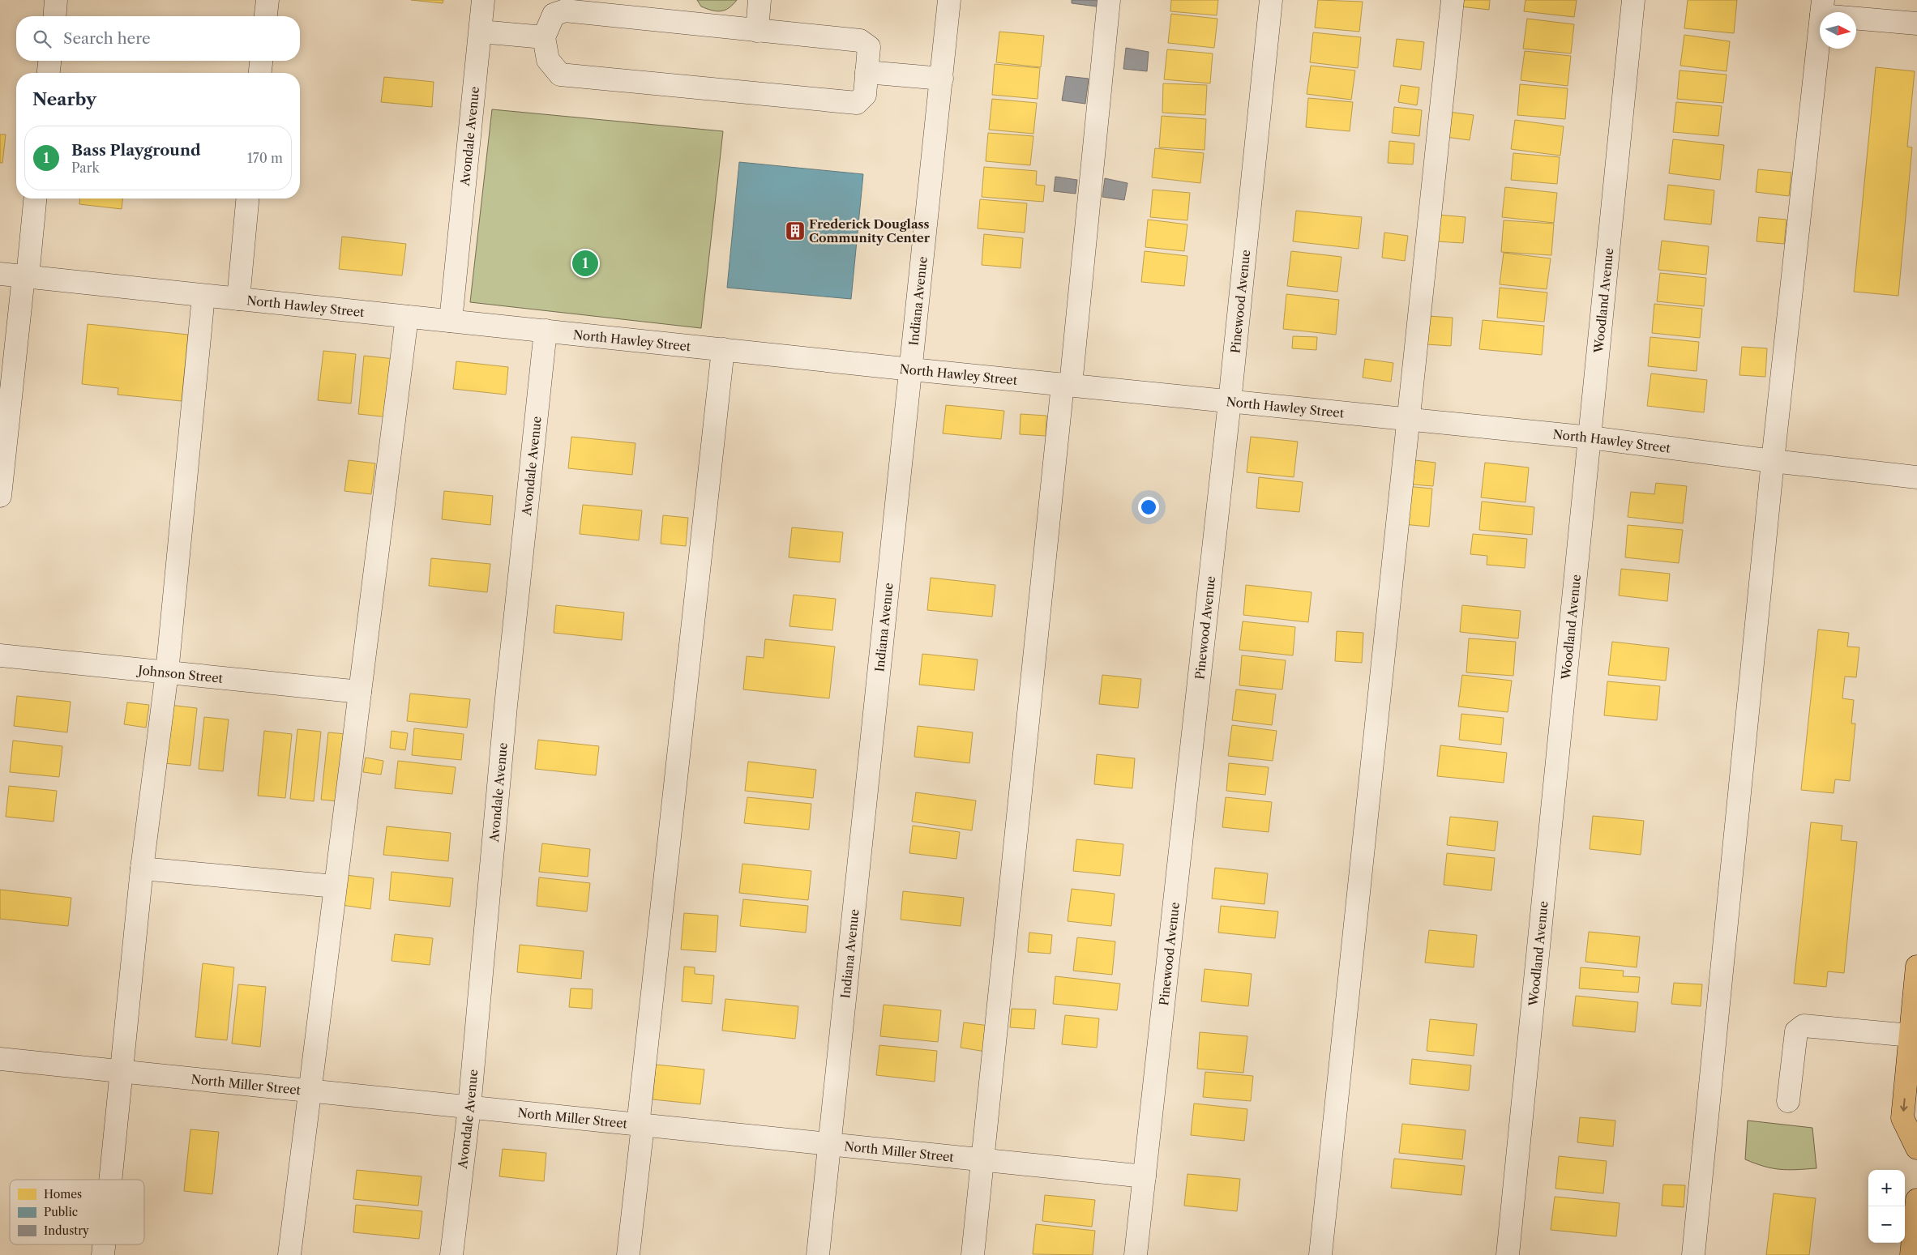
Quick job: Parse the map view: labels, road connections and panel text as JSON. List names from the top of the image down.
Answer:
{
  "streets": {
    "street": [
      "Avondale Avenue",
      "Indiana Avenue",
      "Pinewood Avenue",
      "Woodland Avenue",
      "North Hawley Street",
      "Johnson Street",
      "North Miller Street"
    ]
  },
  "crossings": [
    ["Avondale Avenue", "North Hawley Street"],
    ["Avondale Avenue", "North Miller Street"],
    ["Indiana Avenue", "North Hawley Street"],
    ["Indiana Avenue", "North Miller Street"],
    ["Pinewood Avenue", "North Hawley Street"],
    ["Pinewood Avenue", "North Miller Street"],
    ["Woodland Avenue", "North Hawley Street"]
  ],
  "places": {
    "building": ["Frederick Douglass Community Center"]
  },
  "legend": ["Homes", "Public", "Industry"],
  "north": "right",
  "page": {
    "search": "Search here",
    "heading": "Nearby",
    "list": [
      {
        "mark": "1",
        "name": "Bass Playground",
        "note": "Park",
        "value": "170 m"
      }
    ],
    "pins": "1",
    "map_buttons": ["+", "−"]
  }
}
